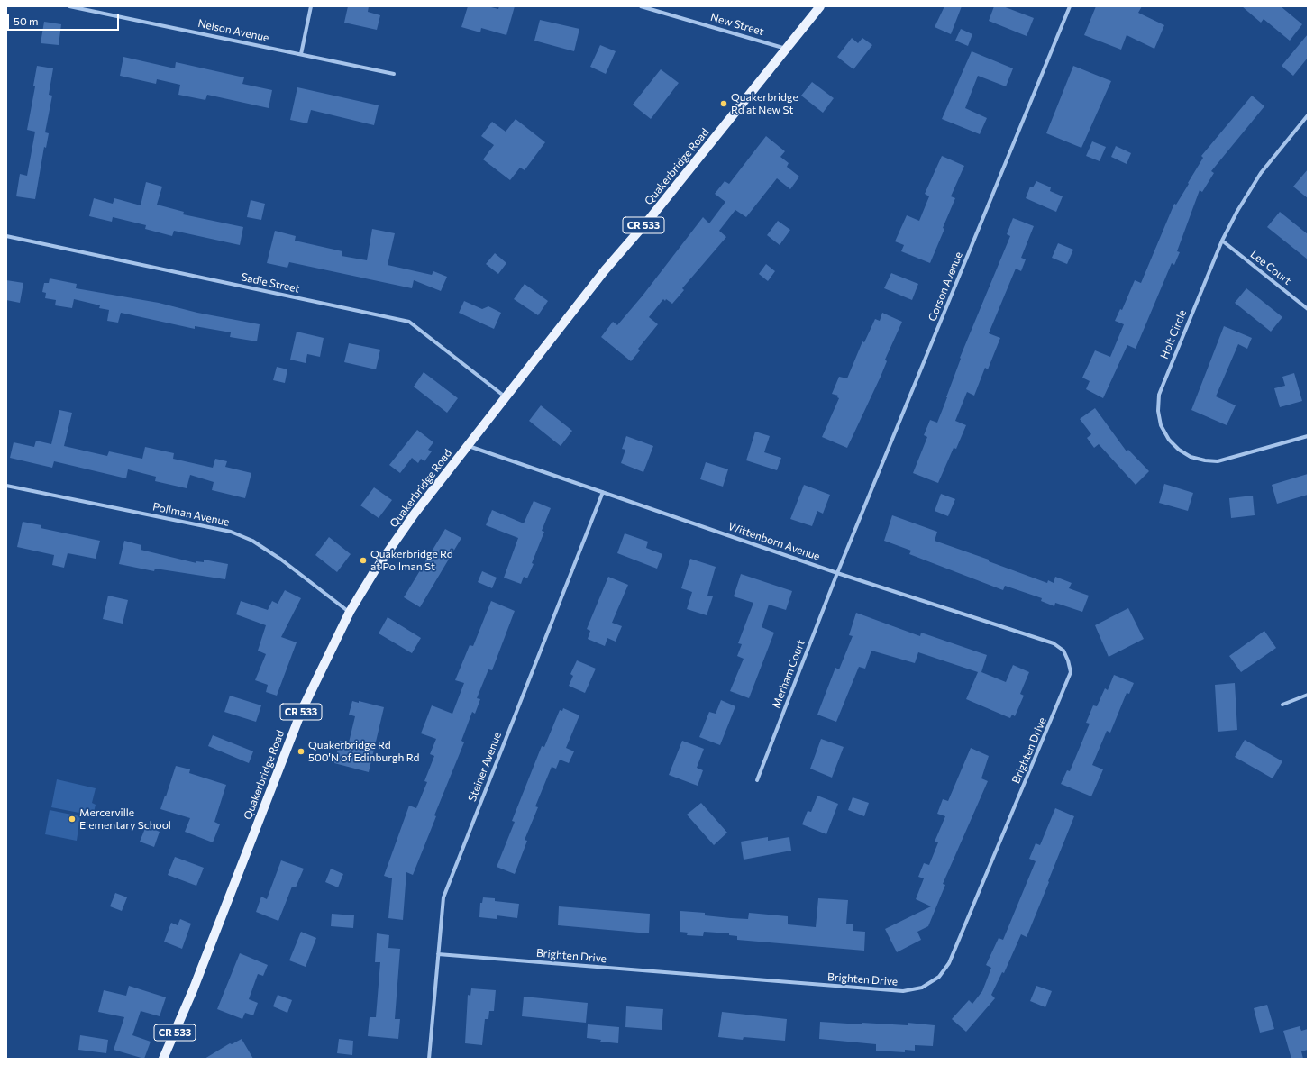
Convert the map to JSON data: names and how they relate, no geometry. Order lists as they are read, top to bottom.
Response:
{
  "streets": {
    "main road": ["Quakerbridge Road", "CR 533"],
    "street": [
      "New Street",
      "Nelson Avenue",
      "Lee Court",
      "Sadie Street",
      "Corson Avenue",
      "Holt Circle",
      "Pollman Avenue",
      "Wittenborn Avenue",
      "Merham Court",
      "Brighten Drive",
      "Steiner Avenue"
    ]
  },
  "crossings": [
    ["New Street", "Quakerbridge Road"],
    ["Quakerbridge Road", "Sadie Street"],
    ["Quakerbridge Road", "Pollman Avenue"],
    ["Quakerbridge Road", "Wittenborn Avenue"],
    ["Lee Court", "Holt Circle"],
    ["Corson Avenue", "Wittenborn Avenue"],
    ["Corson Avenue", "Merham Court"],
    ["Wittenborn Avenue", "Merham Court"],
    ["Wittenborn Avenue", "Brighten Drive"],
    ["Wittenborn Avenue", "Steiner Avenue"],
    ["Brighten Drive", "Steiner Avenue"]
  ],
  "places": [
    "Quakerbridge Rd at New St",
    "Quakerbridge Rd at Pollman St",
    "Quakerbridge Rd 500'N of Edinburgh Rd",
    "Mercerville Elementary School"
  ],
  "scale_bar": "50 m"
}
